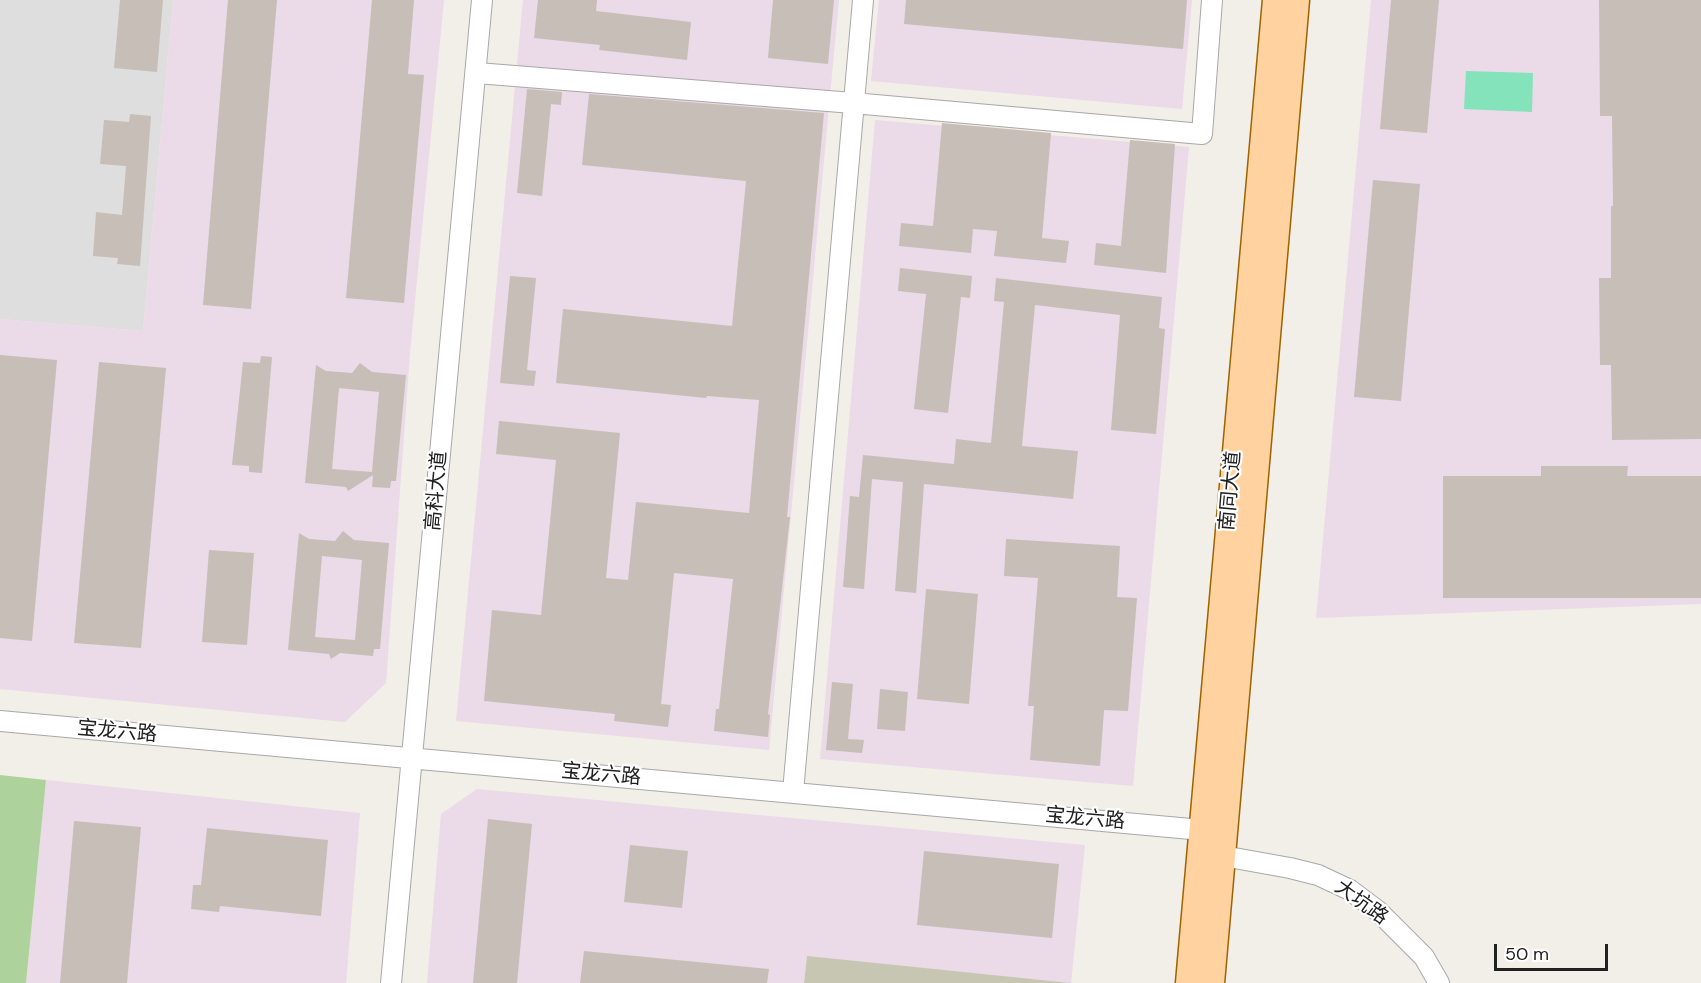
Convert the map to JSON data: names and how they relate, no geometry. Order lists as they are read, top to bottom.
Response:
{
  "streets": {
    "main road": ["南同大道"],
    "street": ["高科大道", "宝龙六路", "大坑路"]
  },
  "crossings": [
    ["高科大道", "宝龙六路"],
    ["南同大道", "宝龙六路"],
    ["南同大道", "大坑路"]
  ],
  "scale_bar": "50 m"
}
